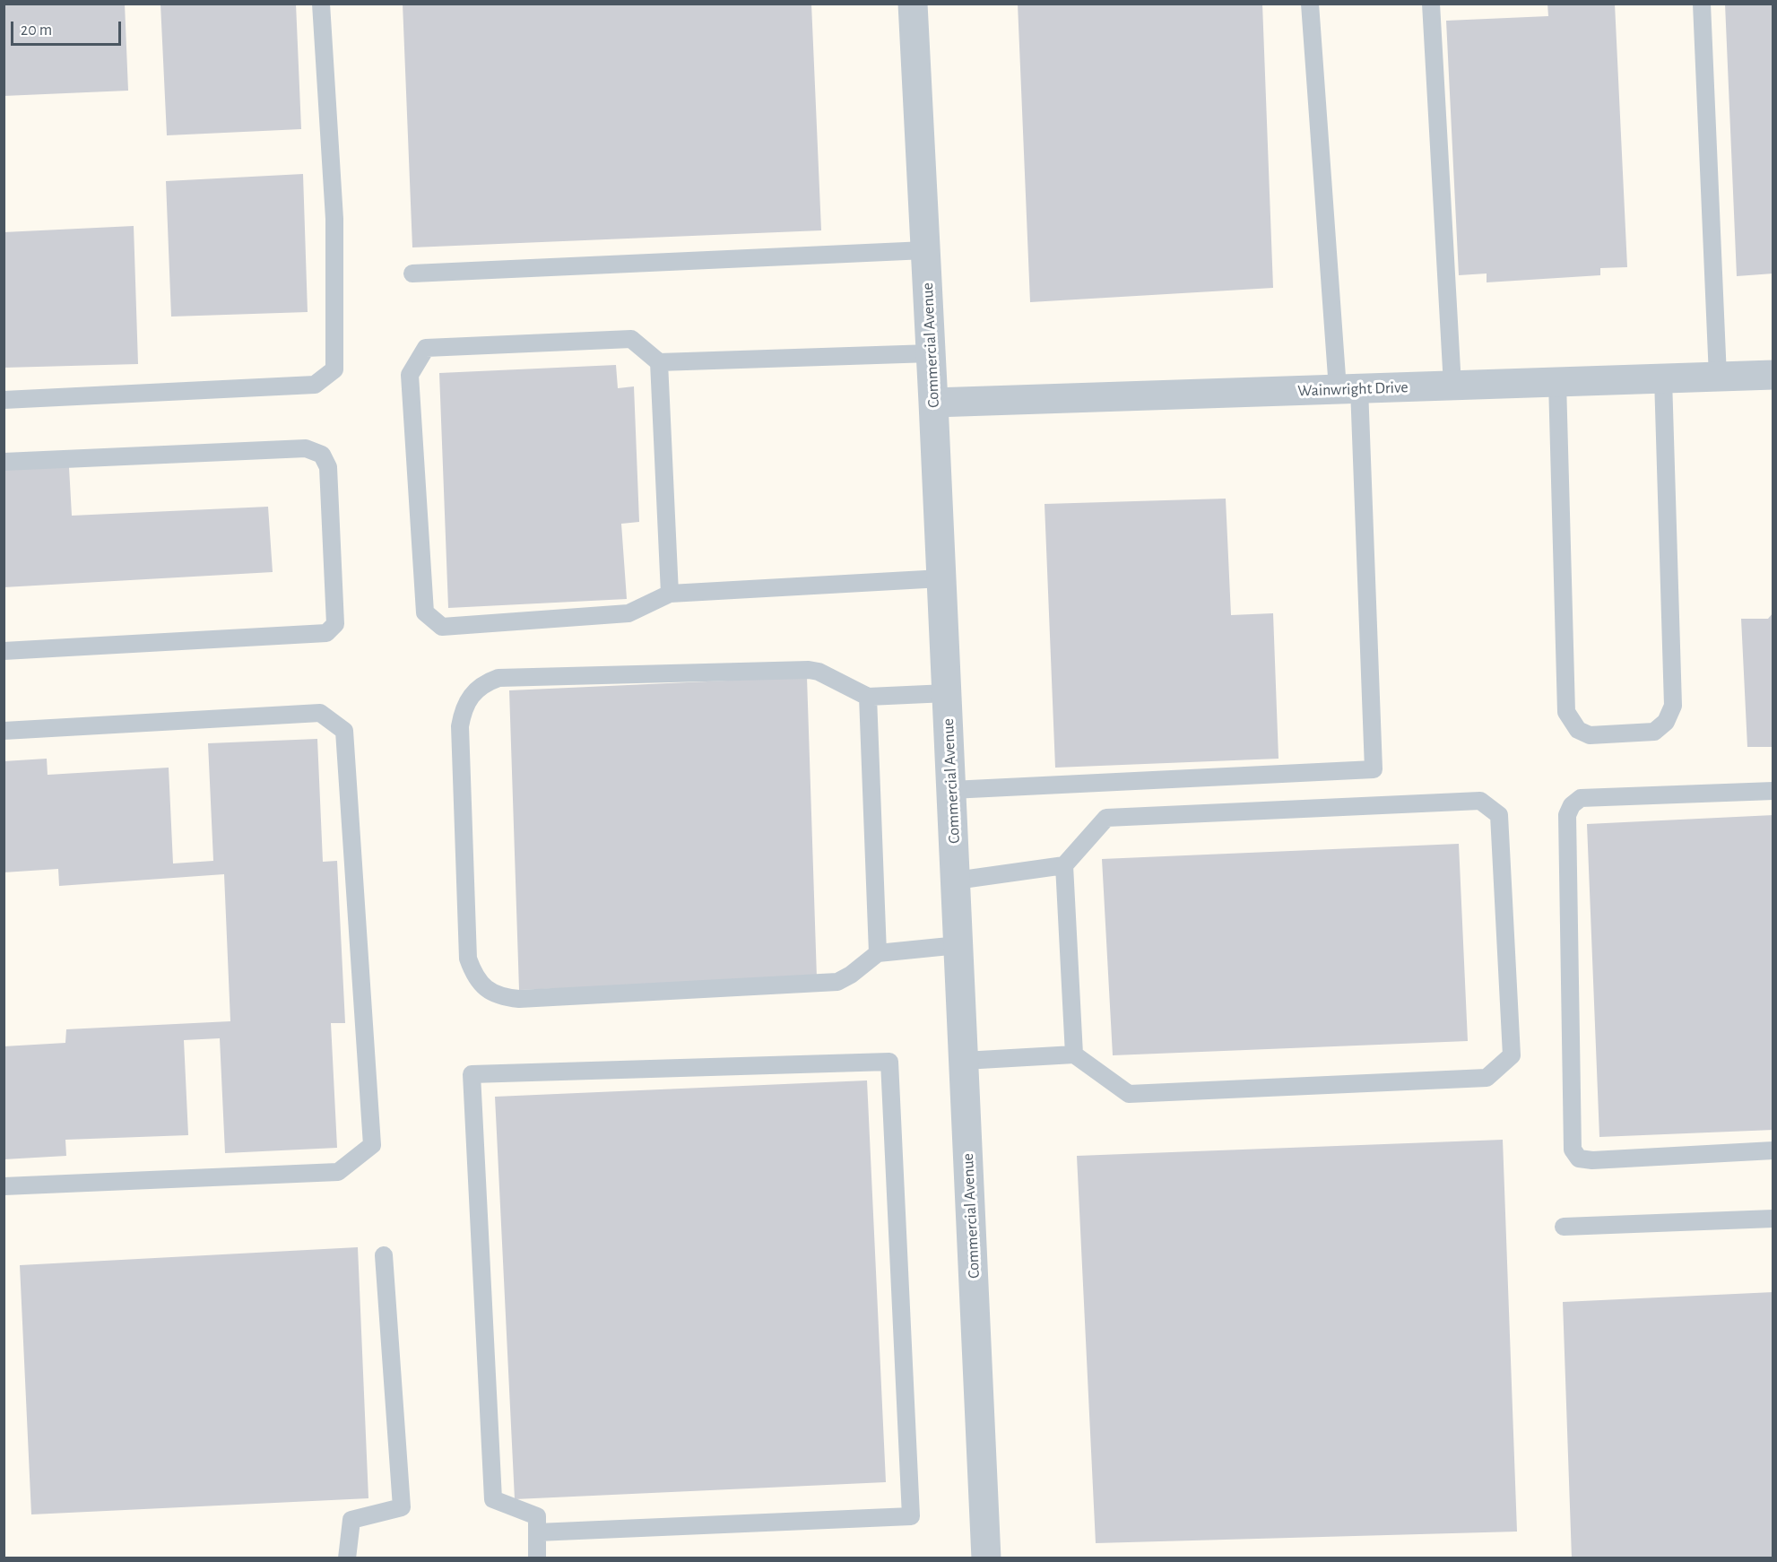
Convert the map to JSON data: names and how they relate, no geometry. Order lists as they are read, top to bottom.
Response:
{
  "streets": {
    "street": ["Commercial Avenue", "Wainwright Drive"]
  },
  "crossings": [
    ["Commercial Avenue", "Wainwright Drive"]
  ],
  "scale_bar": "20 m"
}
